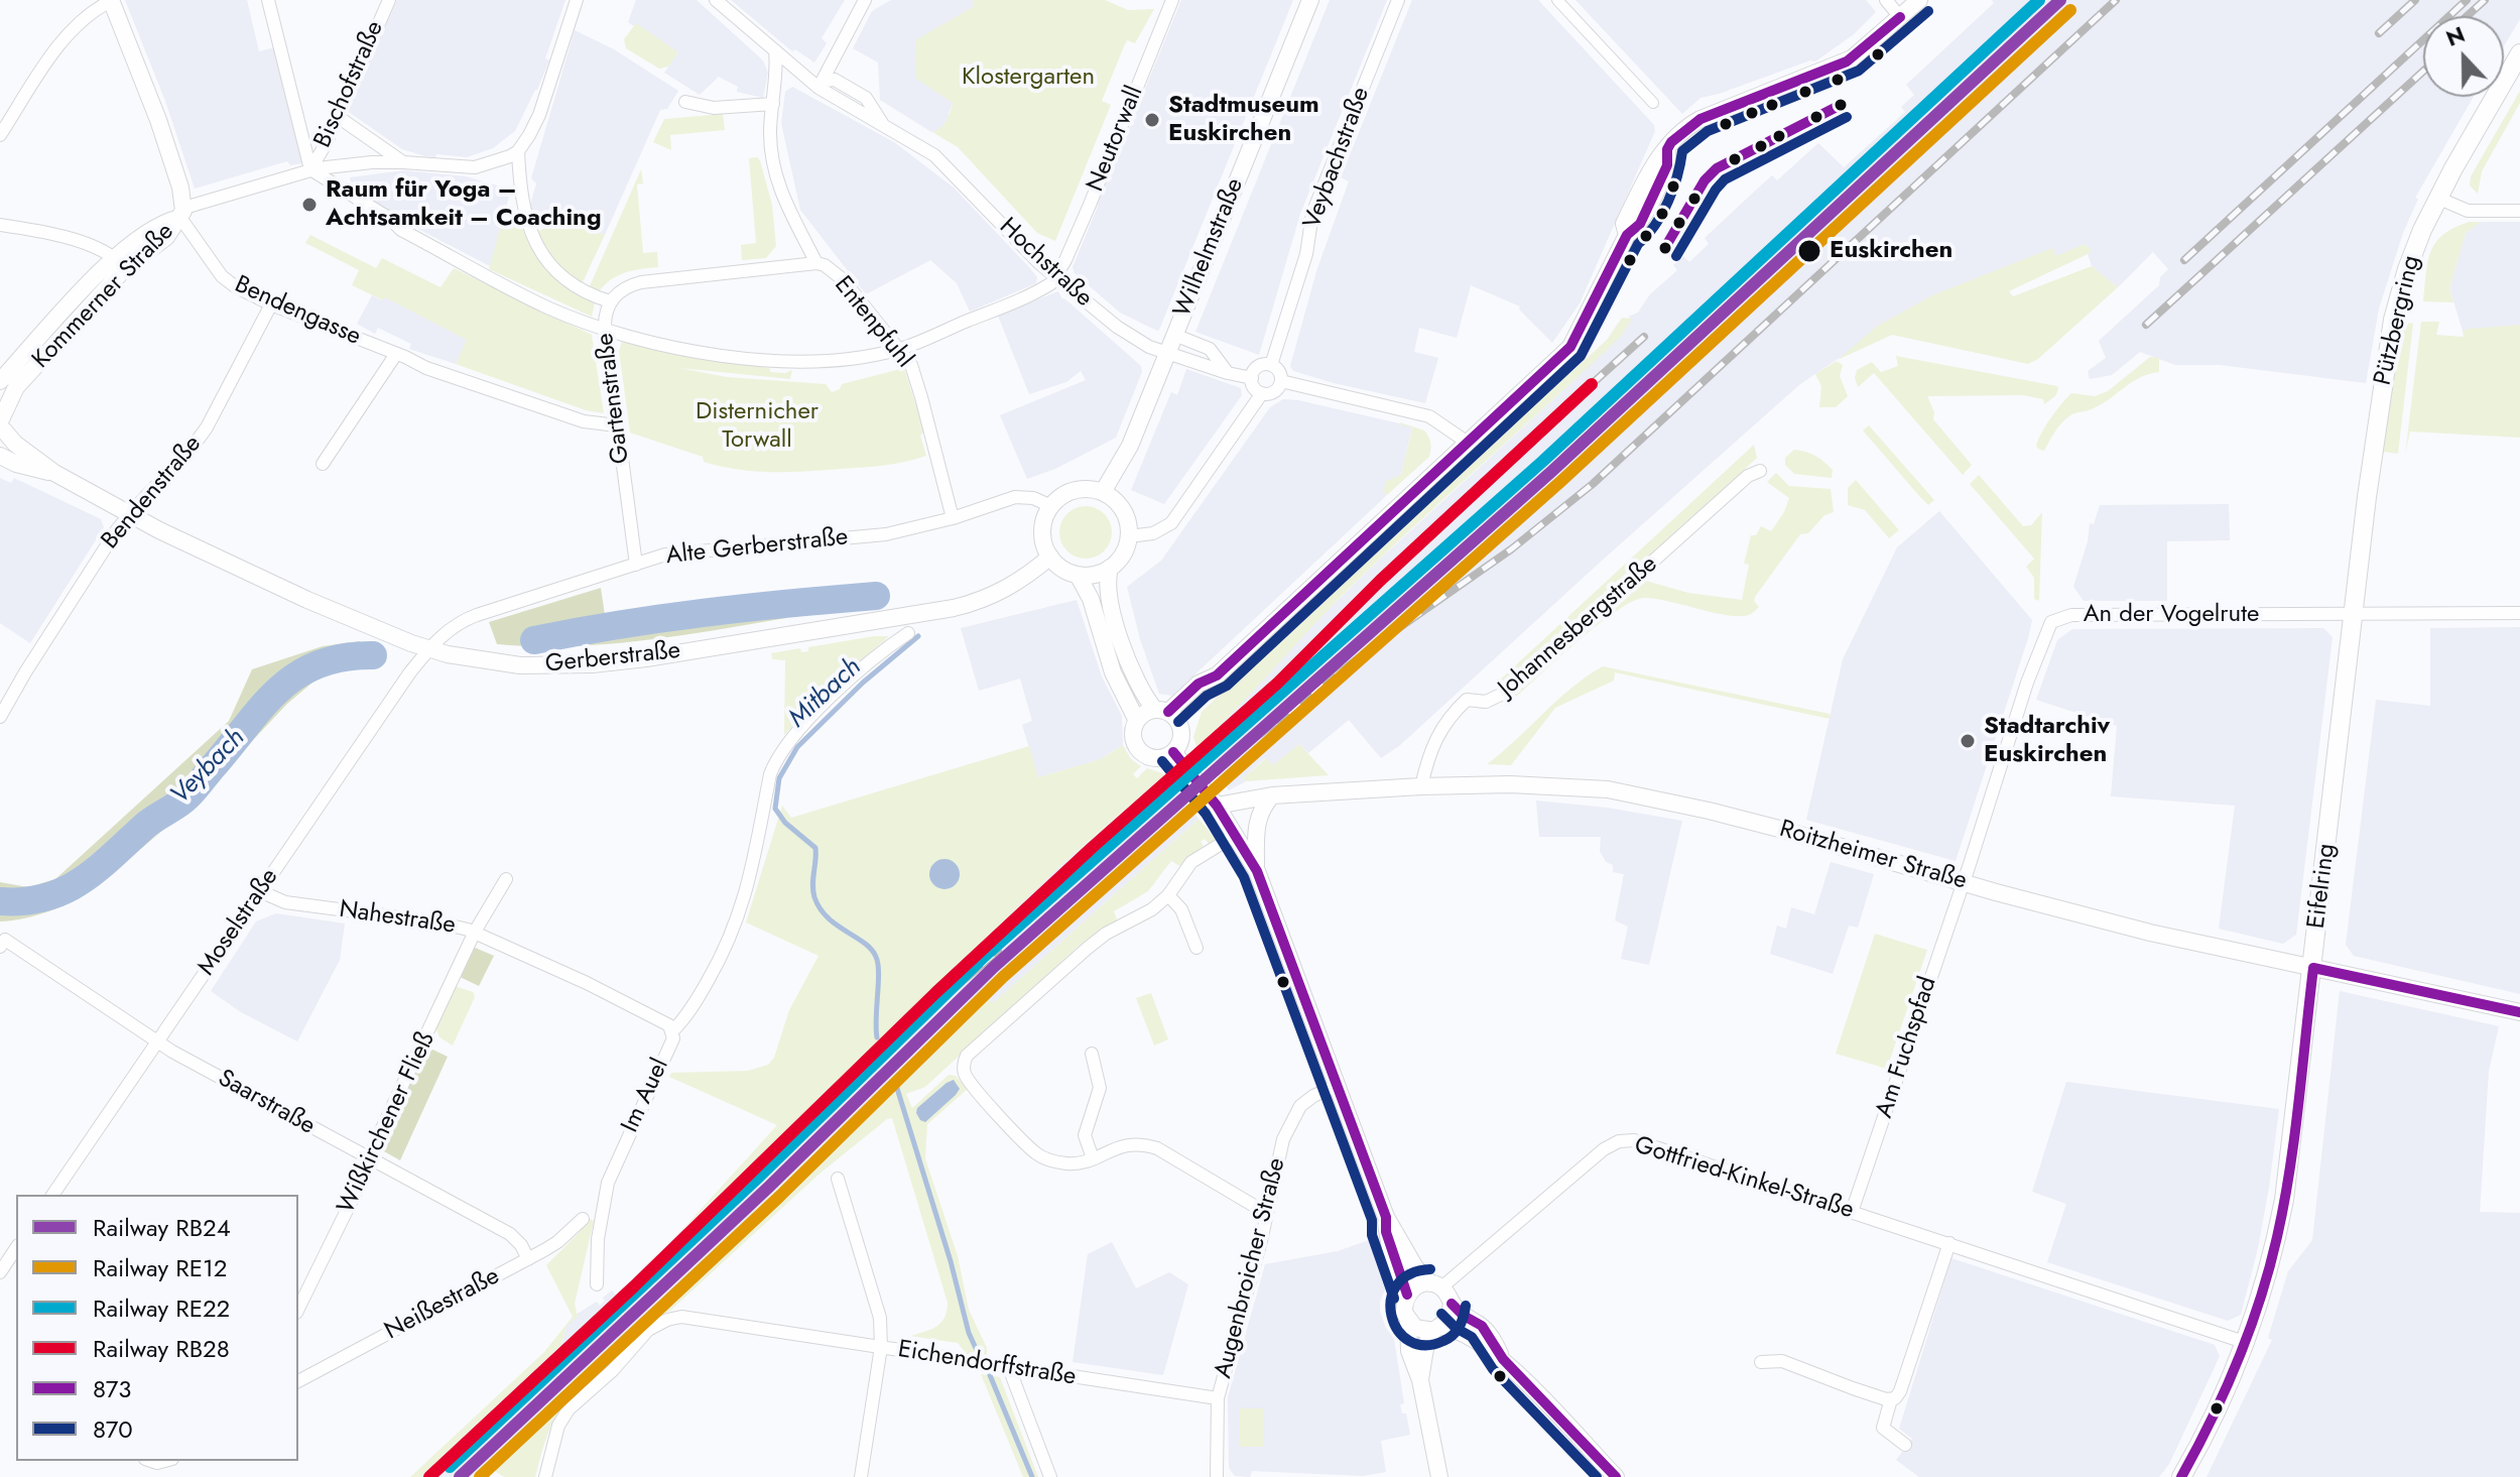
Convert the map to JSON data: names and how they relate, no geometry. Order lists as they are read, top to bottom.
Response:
{
  "streets": {
    "main road": ["Pützbergring", "Eifelring"],
    "street": [
      "Bischofstraße",
      "Neutorwall",
      "Veybachstraße",
      "Wilhelmstraße",
      "Hochstraße",
      "Kommerner Straße",
      "Bendengasse",
      "Entenpfuhl",
      "Gartenstraße",
      "Bendenstraße",
      "Alte Gerberstraße",
      "An der Vogelrute",
      "Johannesbergstraße",
      "Gerberstraße",
      "Roitzheimer Straße",
      "Nahestraße",
      "Moselstraße",
      "Am Fuchspfad",
      "Im Auel",
      "Saarstraße",
      "Wißkirchener Fließ",
      "Gottfried-Kinkel-Straße",
      "Augenbroicher Straße",
      "Neißestraße",
      "Eichendorffstraße"
    ]
  },
  "crossings": [
    ["Bischofstraße", "Kommerner Straße"],
    ["Neutorwall", "Hochstraße"],
    ["Veybachstraße", "Hochstraße"],
    ["Wilhelmstraße", "Hochstraße"],
    ["Wilhelmstraße", "Alte Gerberstraße"],
    ["Wilhelmstraße", "Gerberstraße"],
    ["Kommerner Straße", "Bendengasse"],
    ["Kommerner Straße", "Gerberstraße"],
    ["Bendengasse", "Gartenstraße"],
    ["Bendengasse", "Bendenstraße"],
    ["Pützbergring", "An der Vogelrute"],
    ["Pützbergring", "Eifelring"],
    ["Entenpfuhl", "Gartenstraße"],
    ["Entenpfuhl", "Alte Gerberstraße"],
    ["Gartenstraße", "Alte Gerberstraße"],
    ["Bendenstraße", "Gerberstraße"],
    ["Alte Gerberstraße", "Gerberstraße"],
    ["Alte Gerberstraße", "Moselstraße"],
    ["An der Vogelrute", "Roitzheimer Straße"],
    ["An der Vogelrute", "Eifelring"],
    ["An der Vogelrute", "Am Fuchspfad"],
    ["Johannesbergstraße", "Roitzheimer Straße"],
    ["Gerberstraße", "Moselstraße"],
    ["Roitzheimer Straße", "Eifelring"],
    ["Roitzheimer Straße", "Am Fuchspfad"],
    ["Eifelring", "Gottfried-Kinkel-Straße"],
    ["Nahestraße", "Moselstraße"],
    ["Nahestraße", "Im Auel"],
    ["Nahestraße", "Wißkirchener Fließ"],
    ["Moselstraße", "Saarstraße"],
    ["Am Fuchspfad", "Gottfried-Kinkel-Straße"],
    ["Im Auel", "Wißkirchener Fließ"],
    ["Saarstraße", "Wißkirchener Fließ"],
    ["Saarstraße", "Neißestraße"],
    ["Augenbroicher Straße", "Eichendorffstraße"]
  ],
  "water": ["Mitbach", "Veybach"],
  "parks": ["Klostergarten", "Disternicher Torwall"],
  "places": [
    "Stadtmuseum Euskirchen",
    "Raum für Yoga – Achtsamkeit – Coaching",
    "Euskirchen",
    "Stadtarchiv Euskirchen"
  ],
  "lines": [
    "rail line RB24",
    "rail line RE22",
    "rail line RE12",
    "transit line 870",
    "transit line 873",
    "rail line RB28"
  ],
  "legend": [
    "Railway RB24",
    "Railway RE12",
    "Railway RE22",
    "Railway RB28",
    "873",
    "870"
  ],
  "north": "top"
}
